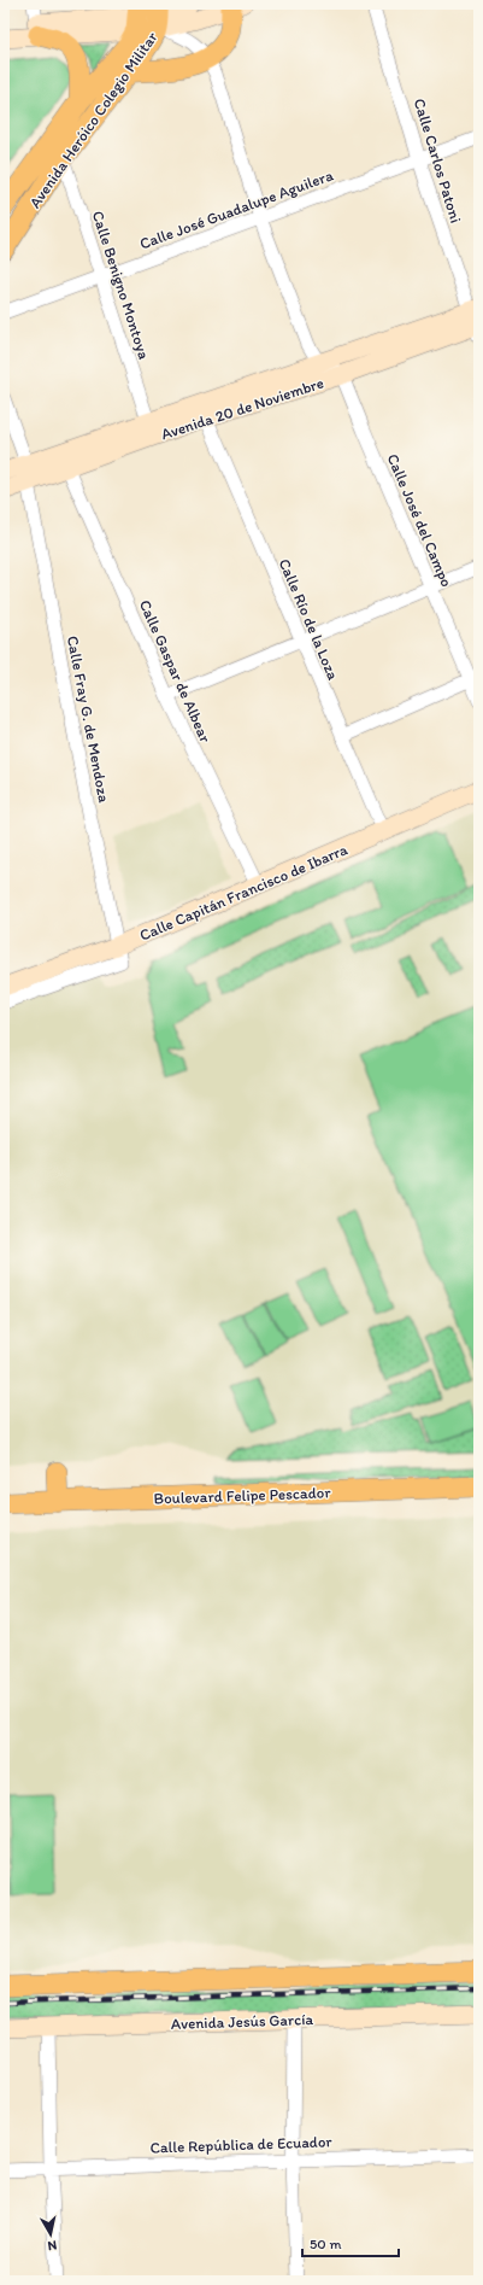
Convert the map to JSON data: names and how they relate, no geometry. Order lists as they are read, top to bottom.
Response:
{
  "streets": {
    "main road": [
      "Avenida Heróico Colegio Militar",
      "Avenida 20 de Noviembre",
      "Calle Capitán Francisco de Ibarra",
      "Boulevard Felipe Pescador",
      "Avenida Jesús García"
    ],
    "street": [
      "Calle Carlos Patoni",
      "Calle José Guadalupe Aguilera",
      "Calle Benigno Montoya",
      "Calle José del Campo",
      "Calle Río de la Loza",
      "Calle Gaspar de Albear",
      "Calle Fray G. de Mendoza",
      "Calle República de Ecuador"
    ]
  },
  "crossings": [
    ["Avenida Heróico Colegio Militar", "Calle Benigno Montoya"],
    ["Calle Carlos Patoni", "Calle José Guadalupe Aguilera"],
    ["Calle Carlos Patoni", "Avenida 20 de Noviembre"],
    ["Calle José Guadalupe Aguilera", "Calle Benigno Montoya"],
    ["Calle Benigno Montoya", "Avenida 20 de Noviembre"],
    ["Avenida 20 de Noviembre", "Calle José del Campo"],
    ["Avenida 20 de Noviembre", "Calle Río de la Loza"],
    ["Avenida 20 de Noviembre", "Calle Gaspar de Albear"],
    ["Avenida 20 de Noviembre", "Calle Fray G. de Mendoza"],
    ["Calle Río de la Loza", "Calle Capitán Francisco de Ibarra"],
    ["Calle Gaspar de Albear", "Calle Capitán Francisco de Ibarra"],
    ["Calle Fray G. de Mendoza", "Calle Capitán Francisco de Ibarra"]
  ],
  "scale_bar": "50 m",
  "north": "bottom"
}
